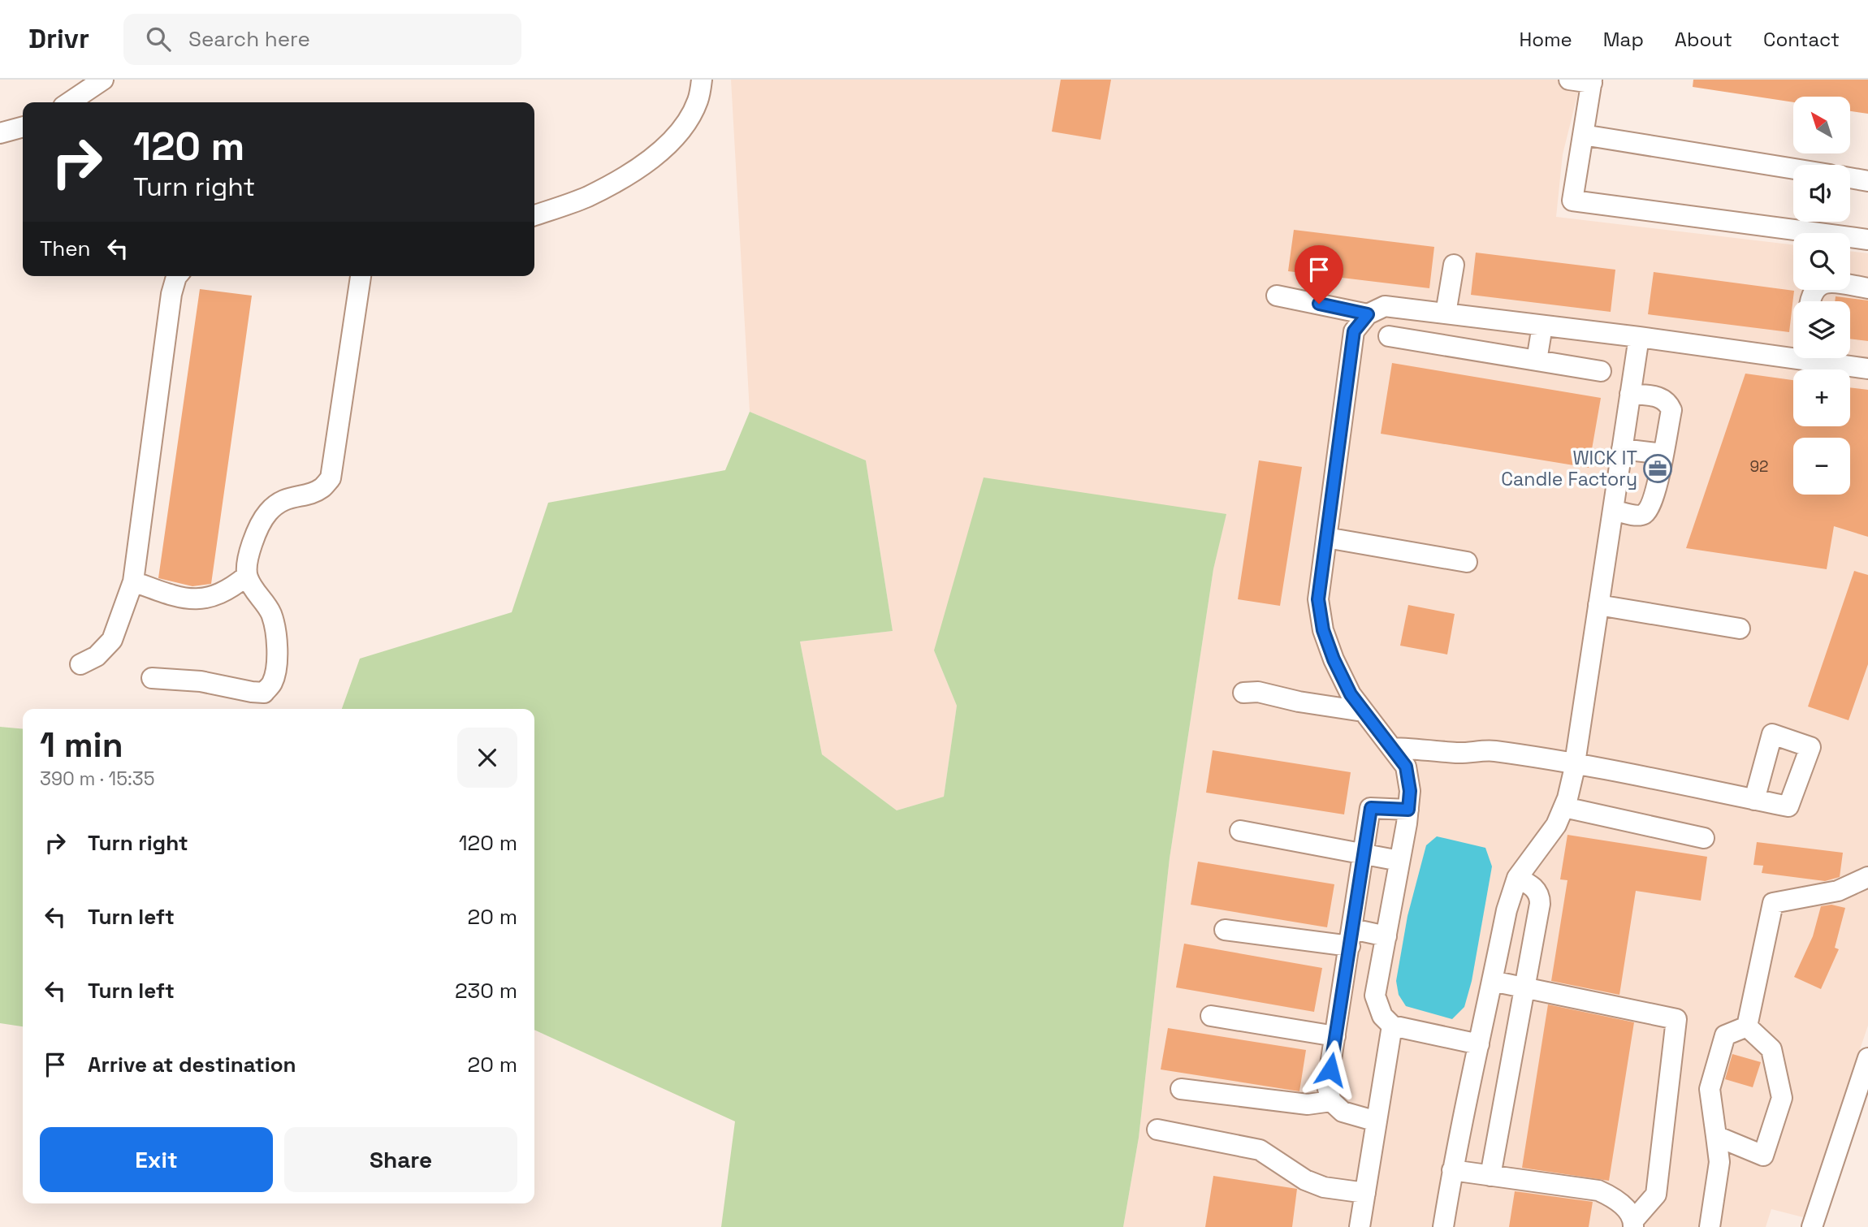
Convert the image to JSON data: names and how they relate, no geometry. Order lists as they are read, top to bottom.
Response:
{
  "places": {
    "office": ["WICK IT Candle Factory"]
  },
  "house_numbers": ["92"],
  "north": "top left",
  "page": {
    "header": "Drivr",
    "search": "Search here",
    "nav": [
      "Home",
      "Map",
      "About",
      "Contact"
    ],
    "map_buttons": ["+", "−"],
    "turn": ["120 m", "Turn right"],
    "then": "Then",
    "heading": ["1 min", "390 m · 15:35"],
    "list": [
      {
        "name": "Turn right",
        "value": "120 m"
      },
      {
        "name": "Turn left",
        "value": "20 m"
      },
      {
        "name": "Turn left",
        "value": "230 m"
      },
      {
        "name": "Arrive at destination",
        "value": "20 m"
      }
    ],
    "buttons": ["Exit", "Share"]
  }
}
